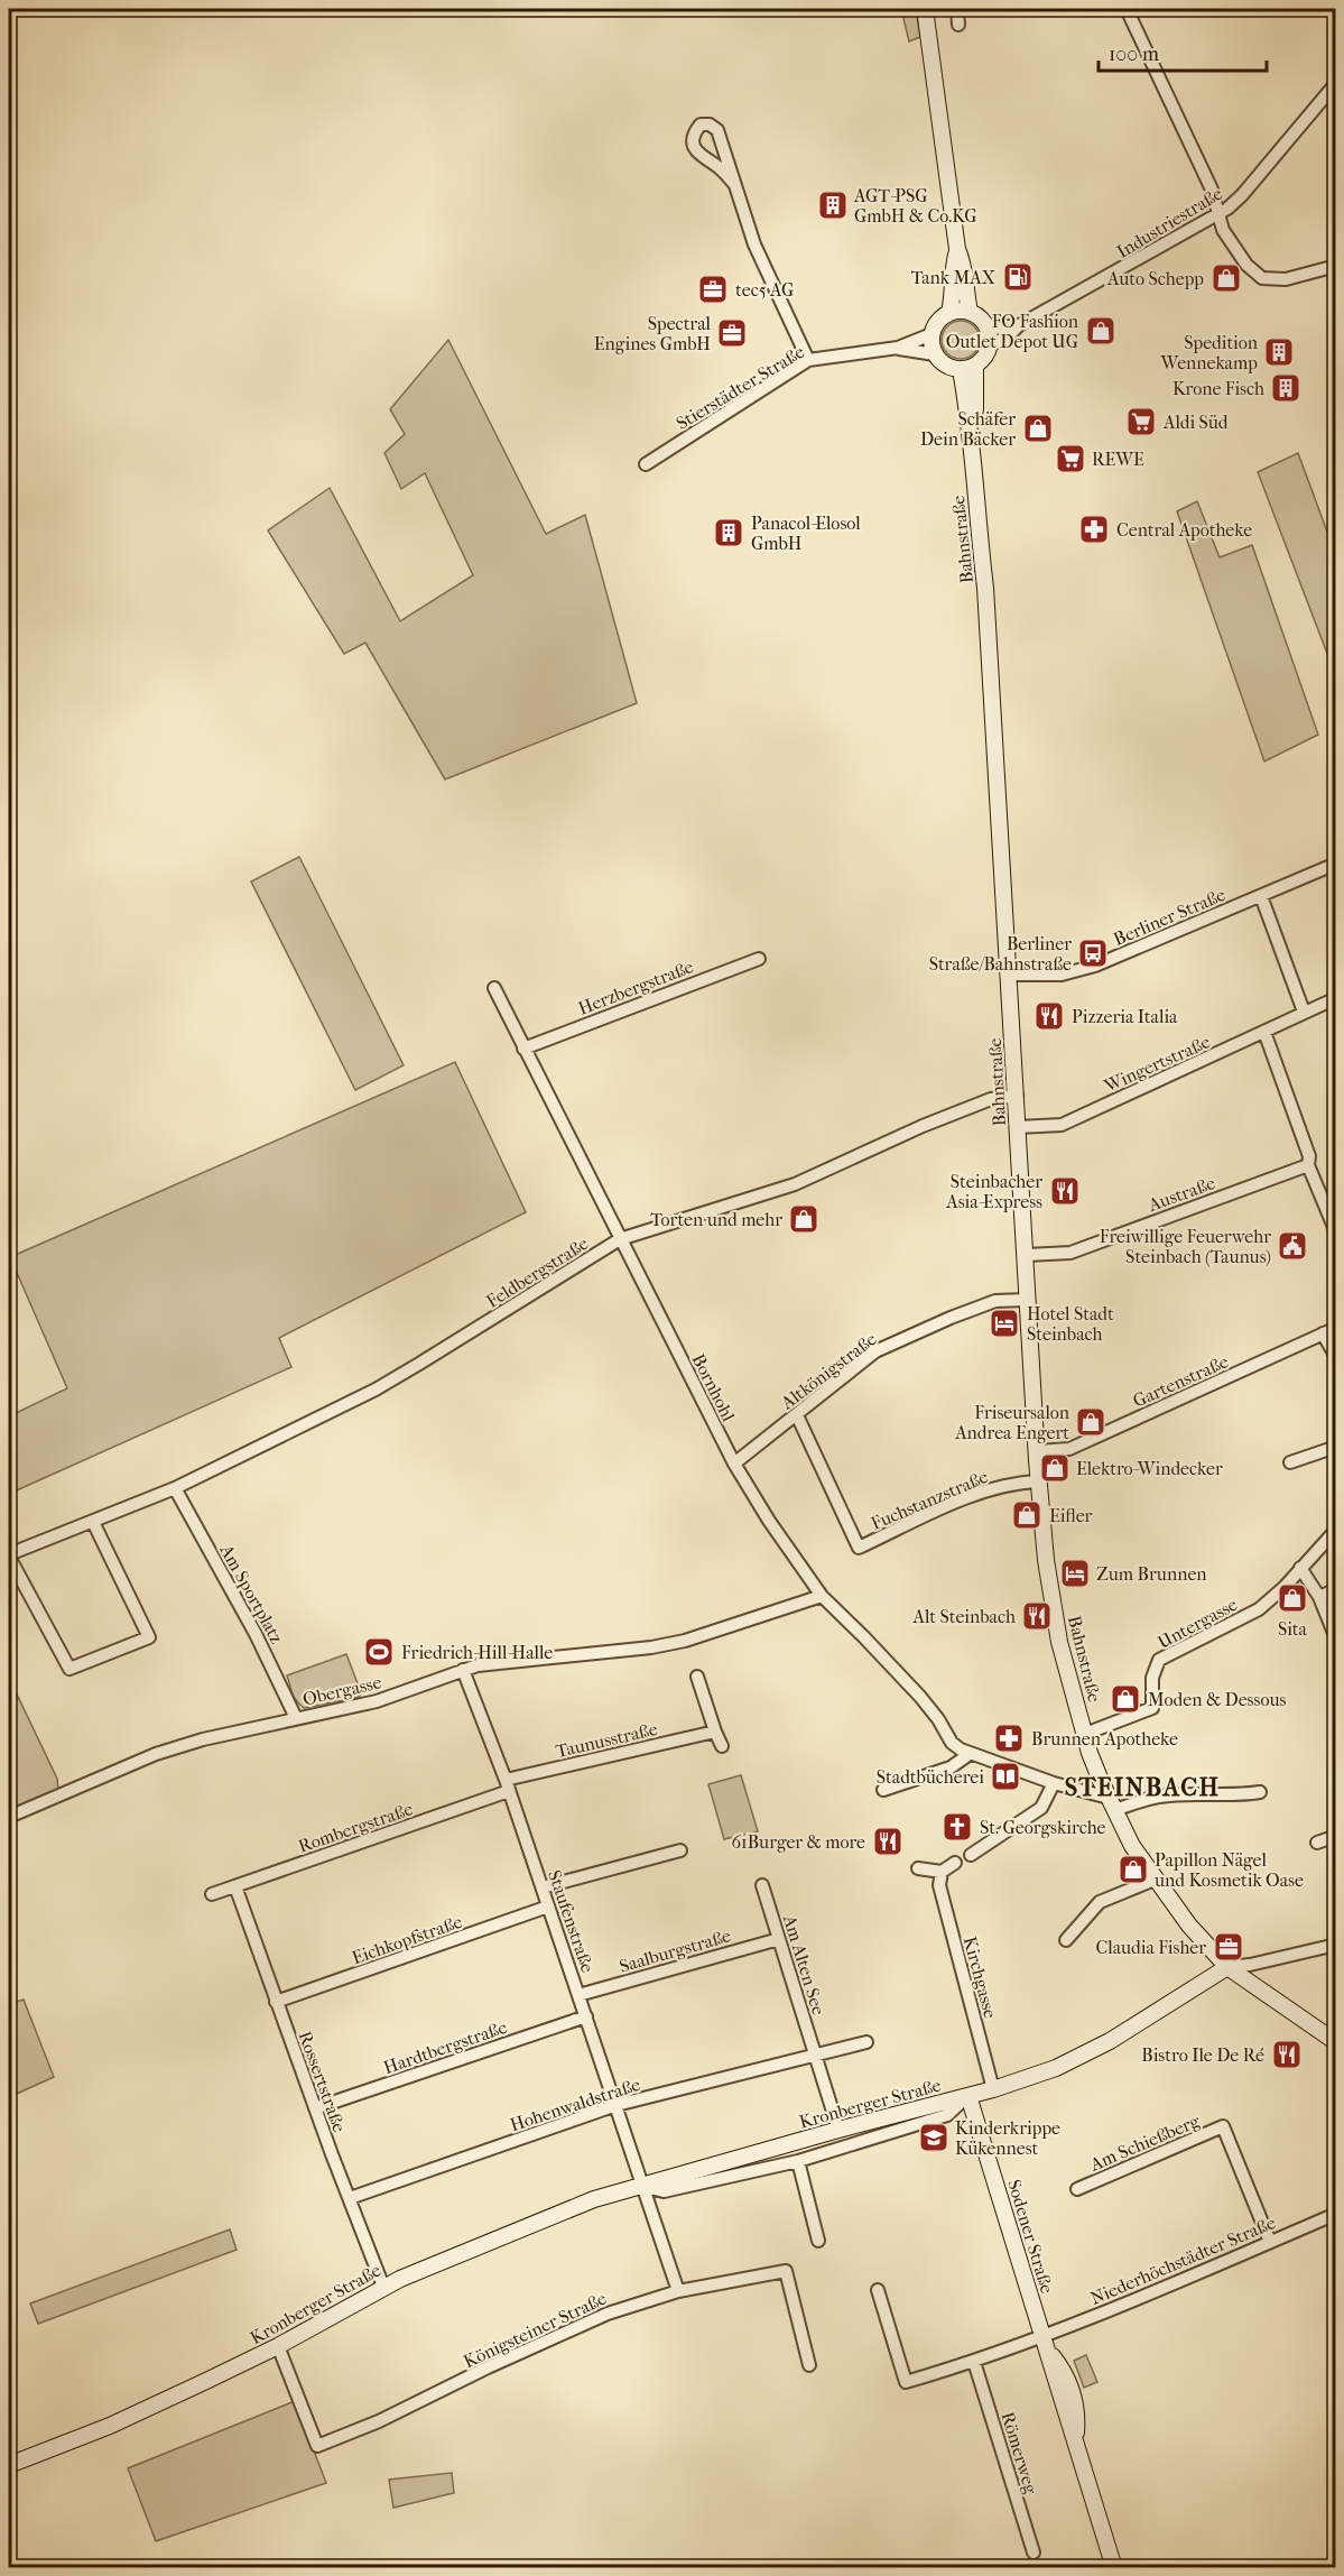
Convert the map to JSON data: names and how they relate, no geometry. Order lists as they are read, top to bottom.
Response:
{
  "streets": {
    "main road": ["Bahnstraße", "Kronberger Straße", "Sodener Straße"],
    "street": [
      "Industriestraße",
      "Stierstädter Straße",
      "Berliner Straße",
      "Herzbergstraße",
      "Wingertstraße",
      "Austraße",
      "Feldbergstraße",
      "Altkönigstraße",
      "Gartenstraße",
      "Bornhohl",
      "Fuchstanzstraße",
      "Am Sportplatz",
      "Untergasse",
      "Obergasse",
      "Taunusstraße",
      "Rombergstraße",
      "Staufenstraße",
      "Eichkopfstraße",
      "Saalburgstraße",
      "Am Alten See",
      "Kirchgasse",
      "Hardtbergstraße",
      "Rossertstraße",
      "Hohenwaldstraße",
      "Am Schießberg",
      "Niederhöchstädter Straße",
      "Königsteiner Straße",
      "Römerweg"
    ]
  },
  "crossings": [
    ["Industriestraße", "Stierstädter Straße"],
    ["Industriestraße", "Bahnstraße"],
    ["Stierstädter Straße", "Bahnstraße"],
    ["Bahnstraße", "Berliner Straße"],
    ["Bahnstraße", "Wingertstraße"],
    ["Bahnstraße", "Austraße"],
    ["Bahnstraße", "Feldbergstraße"],
    ["Bahnstraße", "Altkönigstraße"],
    ["Bahnstraße", "Gartenstraße"],
    ["Bahnstraße", "Bornhohl"],
    ["Bahnstraße", "Fuchstanzstraße"],
    ["Bahnstraße", "Untergasse"],
    ["Herzbergstraße", "Bornhohl"],
    ["Feldbergstraße", "Bornhohl"],
    ["Feldbergstraße", "Am Sportplatz"],
    ["Altkönigstraße", "Bornhohl"],
    ["Altkönigstraße", "Fuchstanzstraße"],
    ["Bornhohl", "Obergasse"],
    ["Am Sportplatz", "Obergasse"],
    ["Obergasse", "Staufenstraße"],
    ["Taunusstraße", "Rombergstraße"],
    ["Taunusstraße", "Staufenstraße"],
    ["Rombergstraße", "Staufenstraße"],
    ["Rombergstraße", "Rossertstraße"],
    ["Staufenstraße", "Eichkopfstraße"],
    ["Staufenstraße", "Saalburgstraße"],
    ["Staufenstraße", "Hardtbergstraße"],
    ["Staufenstraße", "Kronberger Straße"],
    ["Staufenstraße", "Hohenwaldstraße"],
    ["Eichkopfstraße", "Rossertstraße"],
    ["Saalburgstraße", "Am Alten See"],
    ["Am Alten See", "Kronberger Straße"],
    ["Am Alten See", "Hohenwaldstraße"],
    ["Hardtbergstraße", "Rossertstraße"],
    ["Rossertstraße", "Kronberger Straße"],
    ["Rossertstraße", "Hohenwaldstraße"],
    ["Kronberger Straße", "Sodener Straße"],
    ["Kronberger Straße", "Königsteiner Straße"],
    ["Am Schießberg", "Niederhöchstädter Straße"],
    ["Sodener Straße", "Niederhöchstädter Straße"],
    ["Niederhöchstädter Straße", "Römerweg"]
  ],
  "districts": ["STEINBACH"],
  "places": {
    "building": [
      "AGT-PSG GmbH & Co.KG",
      "Spedition Wennekamp",
      "Krone Fisch",
      "Panacol-Elosol GmbH"
    ],
    "fuel station": ["Tank MAX"],
    "shop": [
      "Auto Schepp",
      "FO Fashion Outlet Depot UG",
      "Schäfer Dein Bäcker",
      "Torten und mehr",
      "Friseursalon Andrea Engert",
      "Elektro-Windecker",
      "Eifler",
      "Sita",
      "Moden & Dessous",
      "Papillon Nägel und Kosmetik Oase"
    ],
    "office": ["tec5 AG", "Spectral Engines GmbH", "Claudia Fisher"],
    "supermarket": ["Aldi Süd", "REWE"],
    "pharmacy": ["Central Apotheke", "Brunnen Apotheke"],
    "bus stop": ["Berliner Straße/Bahnstraße"],
    "restaurant": [
      "Pizzeria Italia",
      "Steinbacher Asia-Express",
      "Alt Steinbach",
      "61Burger & more",
      "Bistro Ile De Ré"
    ],
    "public building": ["Freiwillige Feuerwehr Steinbach (Taunus)"],
    "hotel": ["Hotel Stadt Steinbach", "Zum Brunnen"],
    "sports": ["Friedrich-Hill-Halle"],
    "library": ["Stadtbücherei"],
    "church": ["St. Georgskirche"],
    "school or university": ["Kinderkrippe Kükennest"]
  },
  "scale_bar": "100 m"
}
